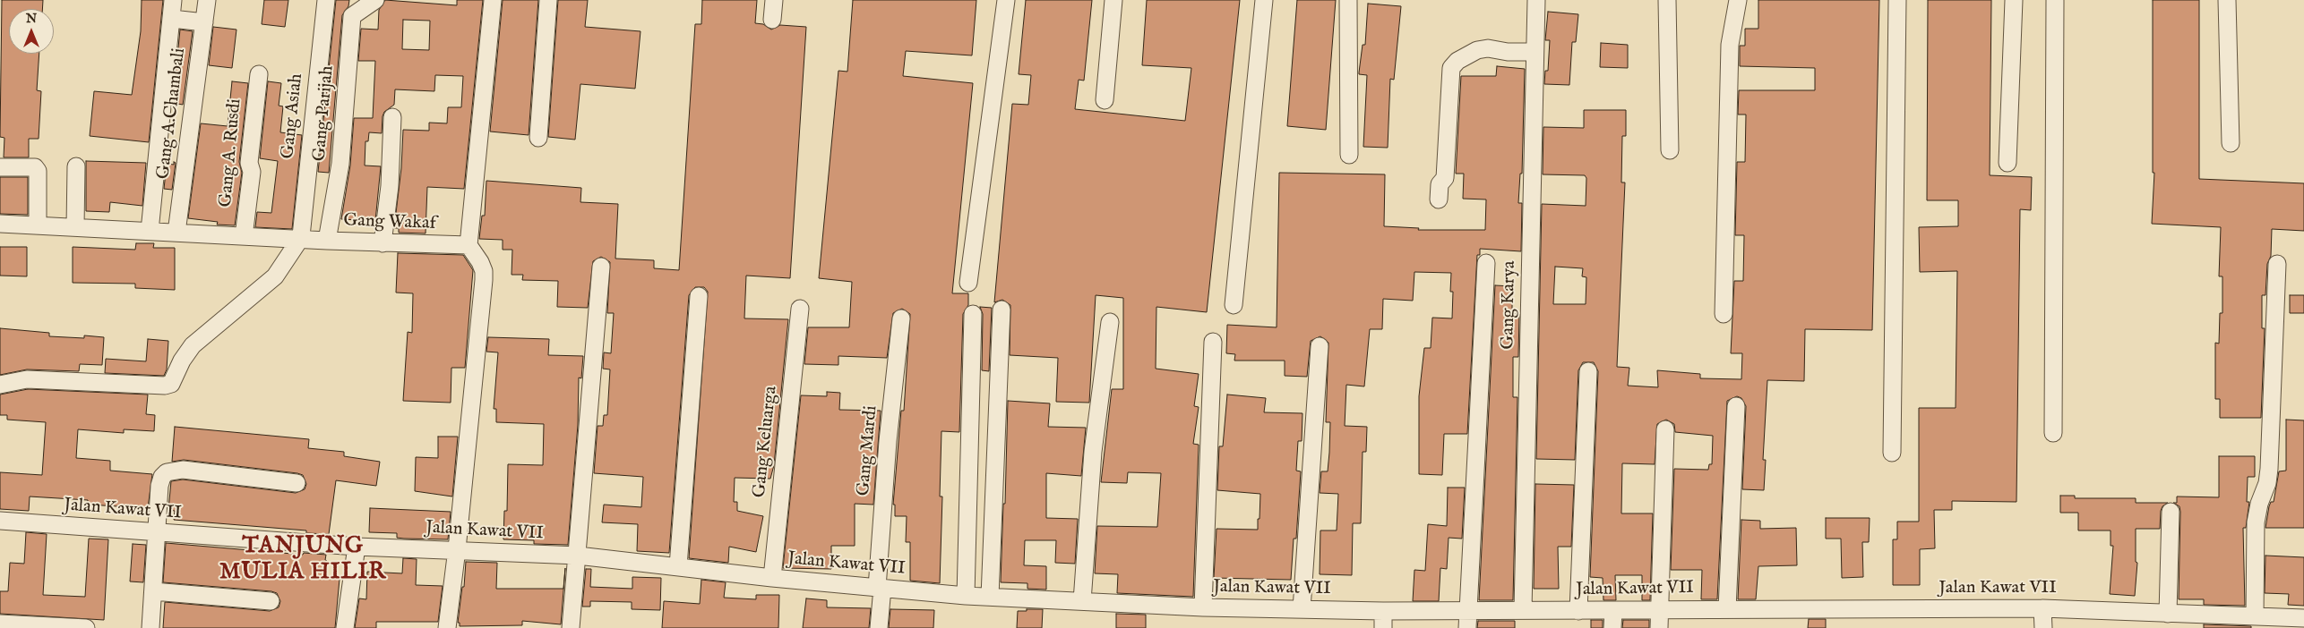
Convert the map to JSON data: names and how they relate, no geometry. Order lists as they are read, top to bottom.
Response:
{
  "streets": {
    "street": [
      "Gang A.Chambali",
      "Gang Parijah",
      "Gang Asiah",
      "Gang A. Rusdi",
      "Gang Wakaf",
      "Gang Karya",
      "Gang Keluarga",
      "Gang Mardi",
      "Jalan Kawat VII"
    ]
  },
  "crossings": [
    ["Gang A.Chambali", "Gang Wakaf"],
    ["Gang Parijah", "Gang Wakaf"],
    ["Gang Asiah", "Gang Wakaf"],
    ["Gang A. Rusdi", "Gang Wakaf"],
    ["Gang Karya", "Jalan Kawat VII"],
    ["Gang Keluarga", "Jalan Kawat VII"],
    ["Gang Mardi", "Jalan Kawat VII"]
  ],
  "districts": ["TANJUNG MULIA HILIR"],
  "north": "top"
}
